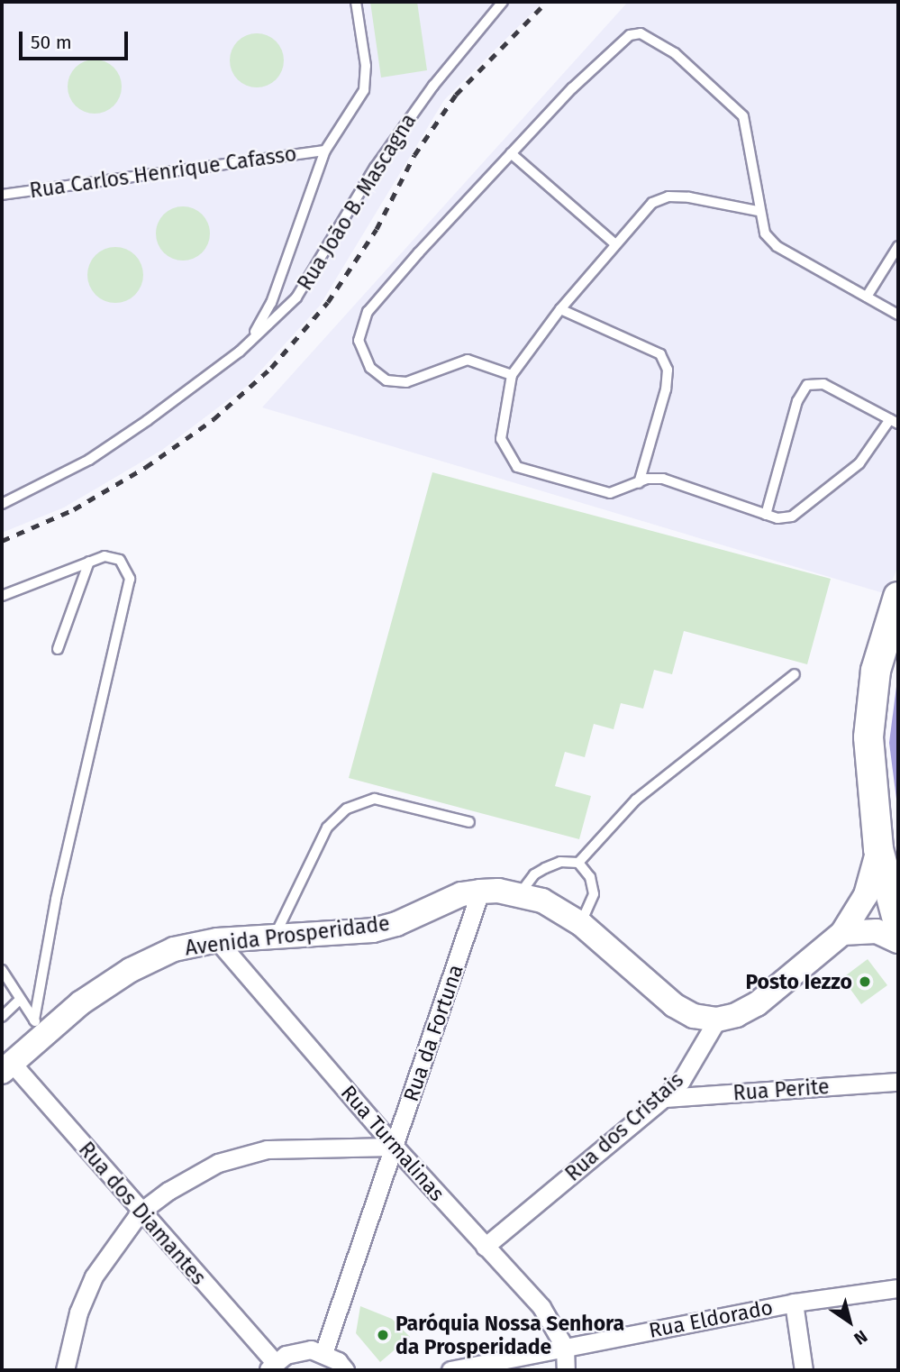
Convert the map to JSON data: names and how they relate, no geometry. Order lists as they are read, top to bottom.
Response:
{
  "streets": {
    "main road": ["Avenida Prosperidade"],
    "street": [
      "Rua da Fortuna",
      "Rua Perite",
      "Rua dos Cristais",
      "Rua Turmalinas",
      "Rua dos Diamantes",
      "Rua Eldorado"
    ],
    "lane": ["Rua Carlos Henrique Cafasso", "Rua João B. Mascagna"]
  },
  "crossings": [
    ["Avenida Prosperidade", "Rua da Fortuna"],
    ["Avenida Prosperidade", "Rua dos Cristais"],
    ["Avenida Prosperidade", "Rua Turmalinas"],
    ["Avenida Prosperidade", "Rua dos Diamantes"],
    ["Rua da Fortuna", "Rua Turmalinas"],
    ["Rua Perite", "Rua dos Cristais"],
    ["Rua dos Cristais", "Rua Turmalinas"],
    ["Rua Turmalinas", "Rua Eldorado"]
  ],
  "places": ["Posto Iezzo", "Paróquia Nossa Senhora da Prosperidade"],
  "scale_bar": "50 m",
  "north": "bottom right"
}
